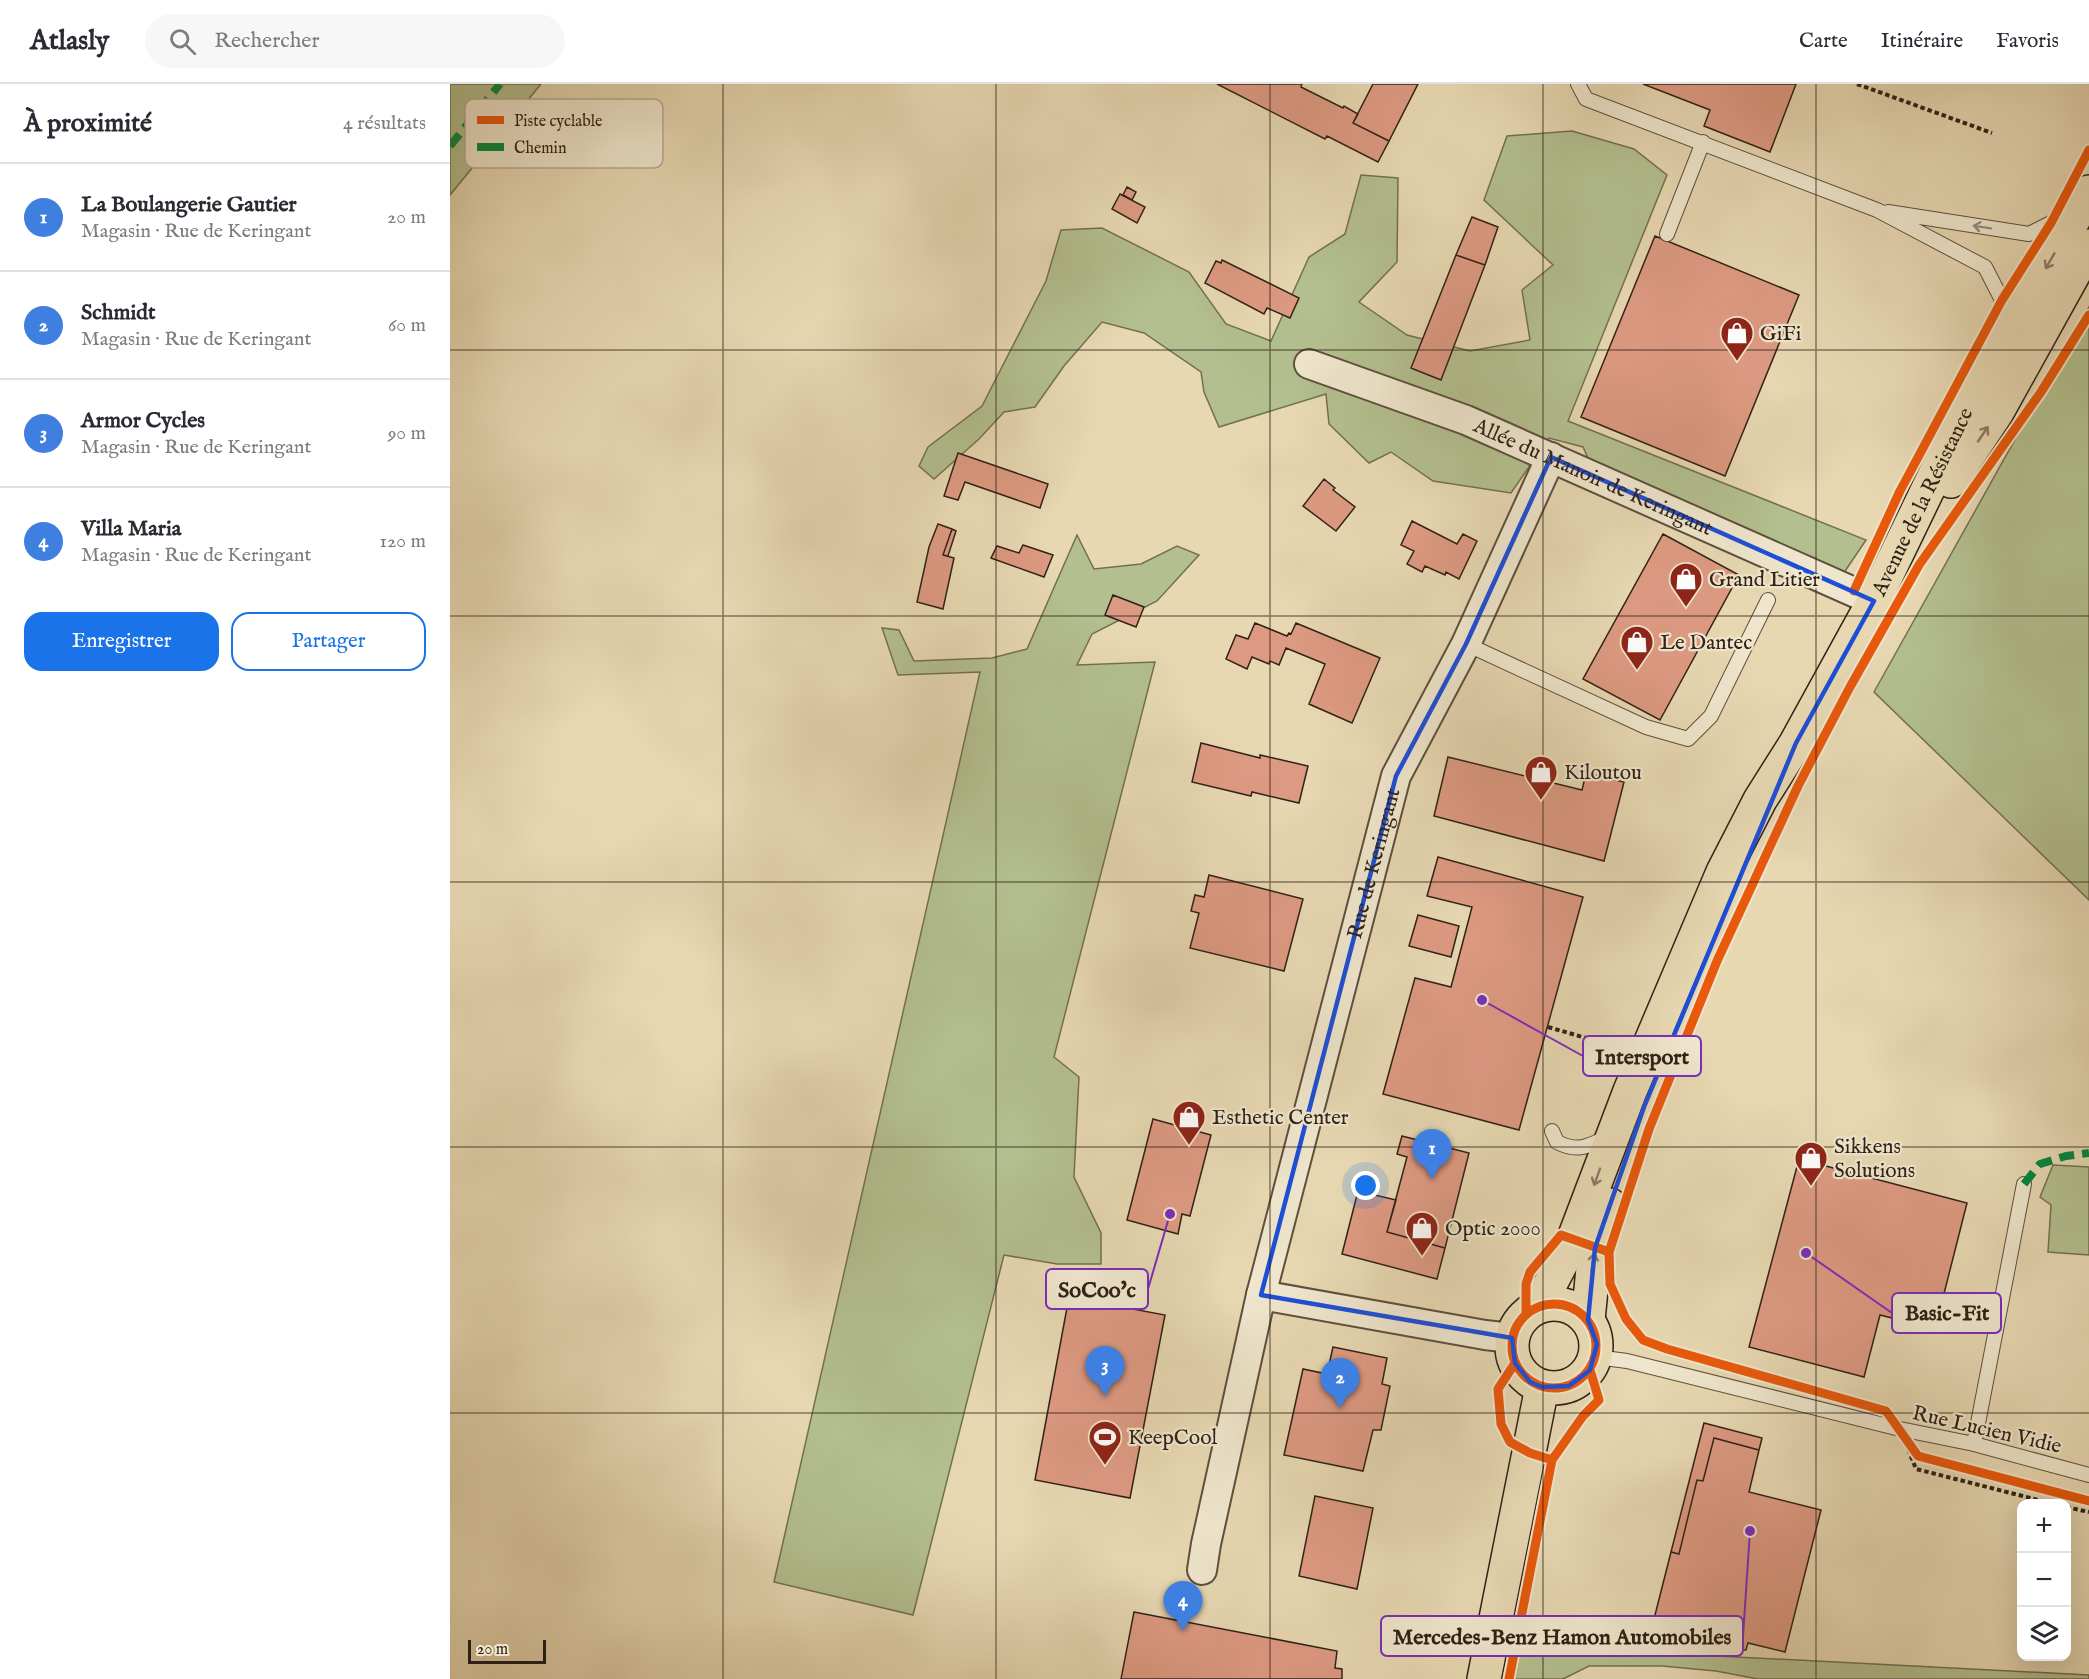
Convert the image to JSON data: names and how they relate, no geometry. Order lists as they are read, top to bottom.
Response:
{
  "streets": {
    "main road": ["Avenue de la Résistance"],
    "street": ["Allée du Manoir de Keringant", "Rue de Keringant"],
    "lane": ["Rue Lucien Vidie"]
  },
  "crossings": [
    ["Allée du Manoir de Keringant", "Avenue de la Résistance"],
    ["Allée du Manoir de Keringant", "Rue de Keringant"],
    ["Avenue de la Résistance", "Rue Lucien Vidie"]
  ],
  "places": {
    "shop": [
      "GiFi",
      "Grand Litier",
      "Le Dantec",
      "Kiloutou",
      "Esthetic Center",
      "Sikkens Solutions",
      "Optic 2000"
    ],
    "other": [
      "Intersport",
      "SoCoo'c",
      "Basic-Fit",
      "Mercedes-Benz Hamon Automobiles"
    ],
    "sports": ["KeepCool"]
  },
  "legend": ["Piste cyclable", "Chemin"],
  "scale_bar": "20 m",
  "page": {
    "header": "Atlasly",
    "search": "Rechercher",
    "nav": ["Carte", "Itinéraire", "Favoris"],
    "heading": ["À proximité", "4 résultats"],
    "list": [
      {
        "mark": "1",
        "name": "La Boulangerie Gautier",
        "note": "Magasin · Rue de Keringant",
        "value": "20 m"
      },
      {
        "mark": "2",
        "name": "Schmidt",
        "note": "Magasin · Rue de Keringant",
        "value": "60 m"
      },
      {
        "mark": "3",
        "name": "Armor Cycles",
        "note": "Magasin · Rue de Keringant",
        "value": "90 m"
      },
      {
        "mark": "4",
        "name": "Villa Maria",
        "note": "Magasin · Rue de Keringant",
        "value": "120 m"
      }
    ],
    "buttons": ["Enregistrer", "Partager"],
    "pins": [
      "1",
      "3",
      "2",
      "4"
    ],
    "map_buttons": ["+", "−"],
    "scale": "20 m"
  }
}
